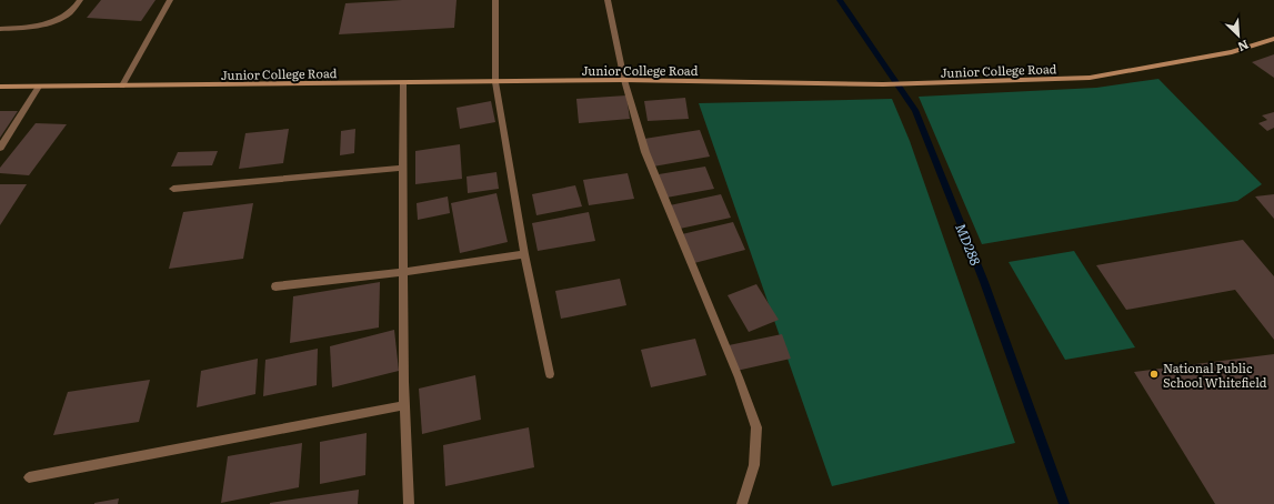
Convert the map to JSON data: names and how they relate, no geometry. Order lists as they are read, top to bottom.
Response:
{
  "streets": {
    "street": ["Junior College Road"]
  },
  "water": ["MD288"],
  "places": ["National Public School Whitefield"],
  "north": "bottom right"
}
